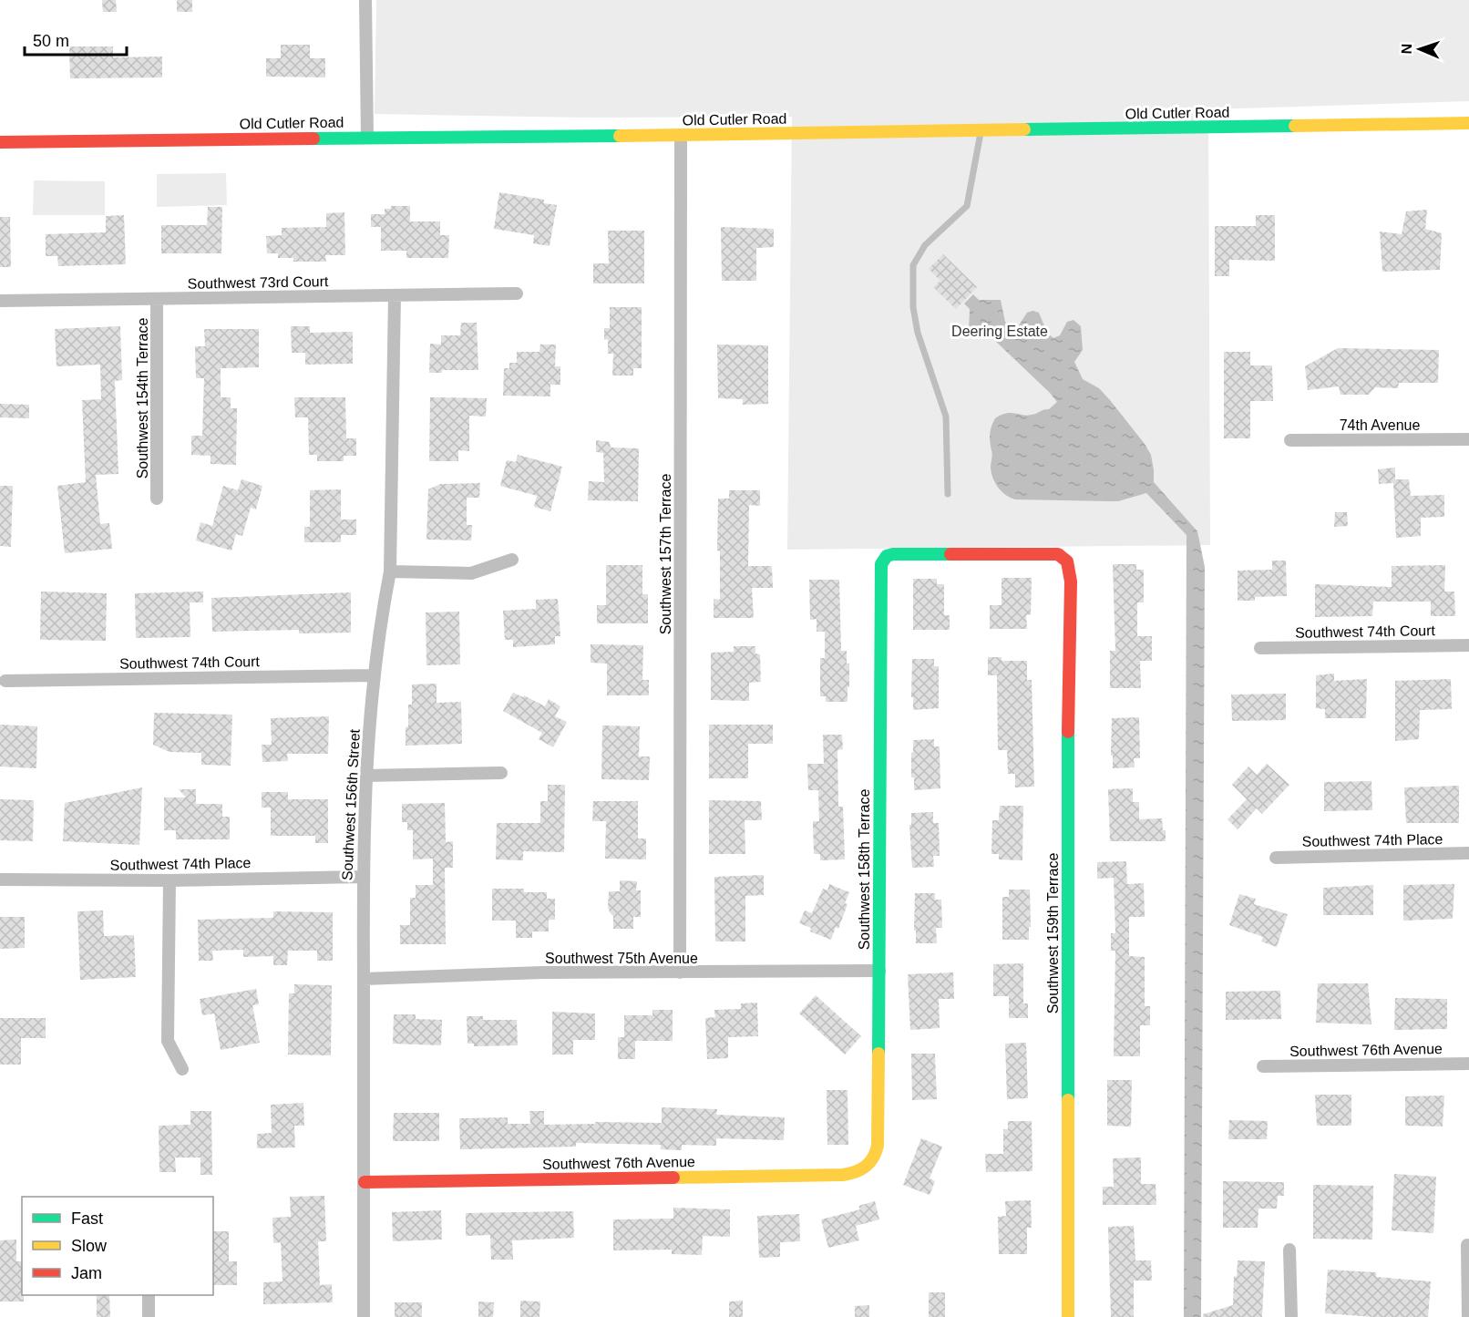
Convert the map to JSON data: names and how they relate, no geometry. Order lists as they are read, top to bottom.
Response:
{
  "streets": {
    "street": [
      "Old Cutler Road",
      "Southwest 73rd Court",
      "Southwest 154th Terrace",
      "74th Avenue",
      "Southwest 157th Terrace",
      "Southwest 74th Court",
      "Southwest 156th Street",
      "Southwest 74th Place",
      "Southwest 158th Terrace",
      "Southwest 159th Terrace",
      "Southwest 75th Avenue",
      "Southwest 76th Avenue"
    ]
  },
  "crossings": [
    ["Old Cutler Road", "Southwest 157th Terrace"],
    ["Southwest 73rd Court", "Southwest 154th Terrace"],
    ["Southwest 73rd Court", "Southwest 156th Street"],
    ["Southwest 157th Terrace", "Southwest 75th Avenue"],
    ["Southwest 74th Court", "Southwest 156th Street"],
    ["Southwest 156th Street", "Southwest 74th Place"],
    ["Southwest 156th Street", "Southwest 75th Avenue"],
    ["Southwest 156th Street", "Southwest 76th Avenue"],
    ["Southwest 158th Terrace", "Southwest 159th Terrace"],
    ["Southwest 158th Terrace", "Southwest 75th Avenue"],
    ["Southwest 158th Terrace", "Southwest 76th Avenue"]
  ],
  "parks": ["Deering Estate"],
  "legend": ["Fast", "Slow", "Jam"],
  "scale_bar": "50 m",
  "north": "left"
}
